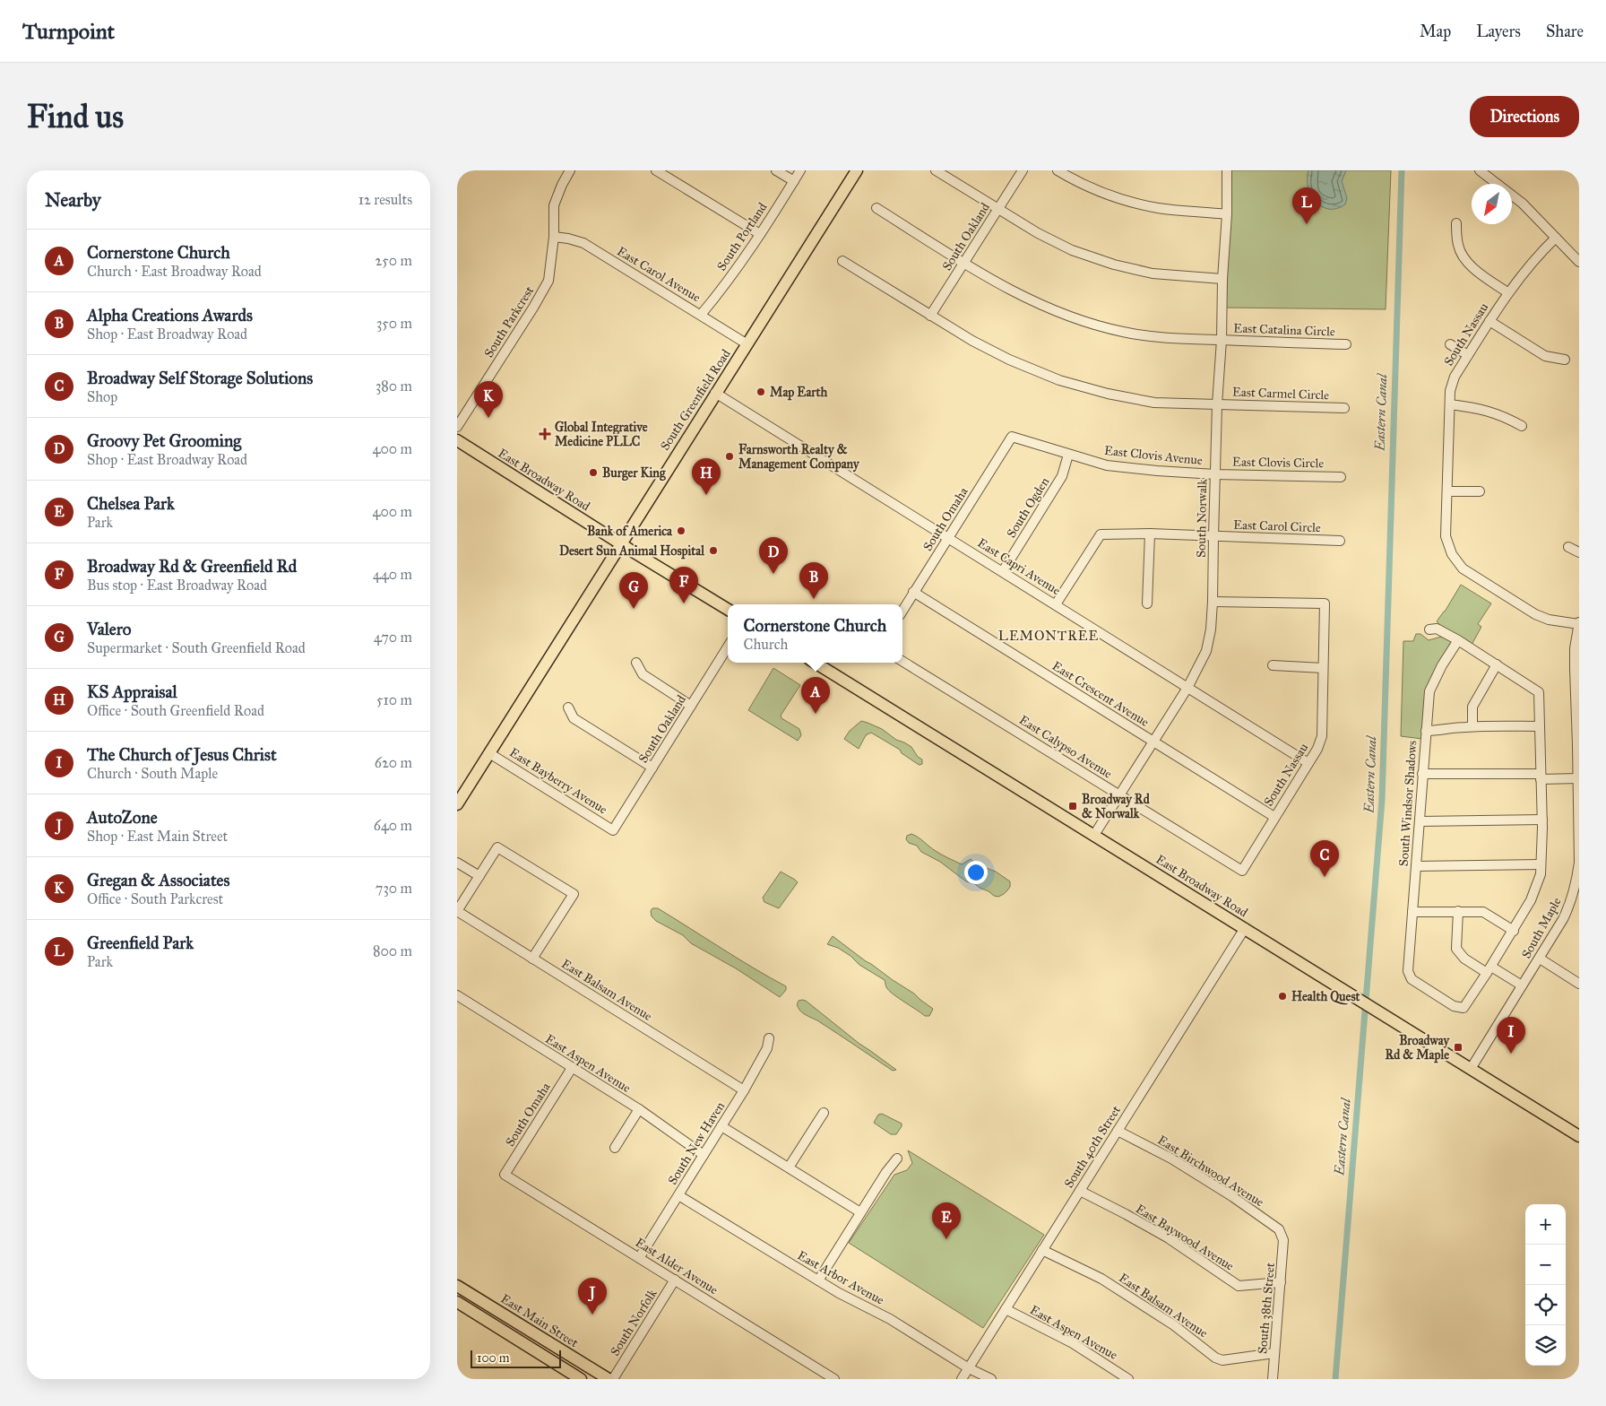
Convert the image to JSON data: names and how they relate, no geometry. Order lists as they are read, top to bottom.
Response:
{
  "streets": {
    "main road": ["South Greenfield Road", "East Broadway Road", "East Main Street"],
    "street": [
      "South Portland",
      "South Oakland",
      "East Carol Avenue",
      "South Parkcrest",
      "East Catalina Circle",
      "South Nassau",
      "East Carmel Circle",
      "East Clovis Avenue",
      "East Clovis Circle",
      "South Ogden",
      "South Norwalk",
      "South Omaha",
      "East Carol Circle",
      "East Capri Avenue",
      "East Crescent Avenue",
      "East Calypso Avenue",
      "East Bayberry Avenue",
      "South Windsor Shadows",
      "South Maple",
      "East Balsam Avenue",
      "East Aspen Avenue",
      "South New Haven",
      "South 40th Street",
      "East Birchwood Avenue",
      "East Baywood Avenue",
      "East Alder Avenue",
      "East Arbor Avenue",
      "South 38th Street",
      "South Norfolk"
    ]
  },
  "crossings": [
    ["South Portland", "East Carol Avenue"],
    ["South Oakland", "East Catalina Circle"],
    ["South Oakland", "East Carmel Circle"],
    ["South Oakland", "East Bayberry Avenue"],
    ["East Carol Avenue", "South Parkcrest"],
    ["East Carol Avenue", "South Greenfield Road"],
    ["East Catalina Circle", "South Norwalk"],
    ["South Nassau", "South Norwalk"],
    ["South Nassau", "East Capri Avenue"],
    ["South Nassau", "East Crescent Avenue"],
    ["South Nassau", "East Calypso Avenue"],
    ["South Nassau", "South Maple"],
    ["East Carmel Circle", "South Norwalk"],
    ["South Greenfield Road", "East Broadway Road"],
    ["South Greenfield Road", "East Capri Avenue"],
    ["South Greenfield Road", "East Bayberry Avenue"],
    ["East Clovis Avenue", "East Clovis Circle"],
    ["East Clovis Avenue", "South Ogden"],
    ["East Clovis Avenue", "South Norwalk"],
    ["East Clovis Avenue", "South Omaha"],
    ["East Clovis Circle", "South Norwalk"],
    ["East Broadway Road", "South Norwalk"],
    ["East Broadway Road", "South Maple"],
    ["East Broadway Road", "South 40th Street"],
    ["South Ogden", "East Capri Avenue"],
    ["South Norwalk", "East Carol Circle"],
    ["South Norwalk", "East Capri Avenue"],
    ["South Norwalk", "East Crescent Avenue"],
    ["South Norwalk", "East Calypso Avenue"],
    ["South Omaha", "East Capri Avenue"],
    ["South Omaha", "East Crescent Avenue"],
    ["South Omaha", "East Aspen Avenue"],
    ["South Omaha", "East Alder Avenue"],
    ["East Balsam Avenue", "South New Haven"],
    ["East Balsam Avenue", "South 40th Street"],
    ["East Balsam Avenue", "South 38th Street"],
    ["East Aspen Avenue", "South New Haven"],
    ["East Aspen Avenue", "South 40th Street"],
    ["South New Haven", "East Alder Avenue"],
    ["South New Haven", "East Arbor Avenue"],
    ["South 40th Street", "East Birchwood Avenue"],
    ["South 40th Street", "East Baywood Avenue"],
    ["South 40th Street", "East Arbor Avenue"],
    ["East Birchwood Avenue", "South 38th Street"],
    ["East Baywood Avenue", "South 38th Street"],
    ["East Alder Avenue", "South Norfolk"]
  ],
  "districts": ["LEMONTREE"],
  "water": ["Eastern Canal"],
  "places": {
    "other": [
      "Map Earth",
      "Farnsworth Realty & Management Company",
      "Burger King",
      "Bank of America",
      "Desert Sun Animal Hospital",
      "Health Quest"
    ],
    "health": ["Global Integrative Medicine PLLC"],
    "transit": ["Broadway Rd & Norwalk", "Broadway Rd & Maple"]
  },
  "scale_bar": "100 m",
  "north": "bottom left",
  "page": {
    "header": "Turnpoint",
    "nav": ["Map", "Layers", "Share"],
    "buttons": "Directions",
    "title": "Find us",
    "heading": ["Nearby", "12 results"],
    "pins": [
      "L",
      "K",
      "H",
      "D",
      "B",
      "F",
      "G",
      "A",
      "C",
      "I",
      "E",
      "J"
    ],
    "list": [
      {
        "mark": "A",
        "name": "Cornerstone Church",
        "note": "Church · East Broadway Road",
        "value": "250 m"
      },
      {
        "mark": "B",
        "name": "Alpha Creations Awards",
        "note": "Shop · East Broadway Road",
        "value": "350 m"
      },
      {
        "mark": "C",
        "name": "Broadway Self Storage Solutions",
        "note": "Shop",
        "value": "380 m"
      },
      {
        "mark": "D",
        "name": "Groovy Pet Grooming",
        "note": "Shop · East Broadway Road",
        "value": "400 m"
      },
      {
        "mark": "E",
        "name": "Chelsea Park",
        "note": "Park",
        "value": "400 m"
      },
      {
        "mark": "F",
        "name": "Broadway Rd & Greenfield Rd",
        "note": "Bus stop · East Broadway Road",
        "value": "440 m"
      },
      {
        "mark": "G",
        "name": "Valero",
        "note": "Supermarket · South Greenfield Road",
        "value": "470 m"
      },
      {
        "mark": "H",
        "name": "KS Appraisal",
        "note": "Office · South Greenfield Road",
        "value": "510 m"
      },
      {
        "mark": "I",
        "name": "The Church of Jesus Christ",
        "note": "Church · South Maple",
        "value": "620 m"
      },
      {
        "mark": "J",
        "name": "AutoZone",
        "note": "Shop · East Main Street",
        "value": "640 m"
      },
      {
        "mark": "K",
        "name": "Gregan & Associates",
        "note": "Office · South Parkcrest",
        "value": "730 m"
      },
      {
        "mark": "L",
        "name": "Greenfield Park",
        "note": "Park",
        "value": "800 m"
      }
    ],
    "popup": ["Cornerstone Church", "Church"],
    "map_buttons": ["+", "−"],
    "scale": "100 m"
  }
}
